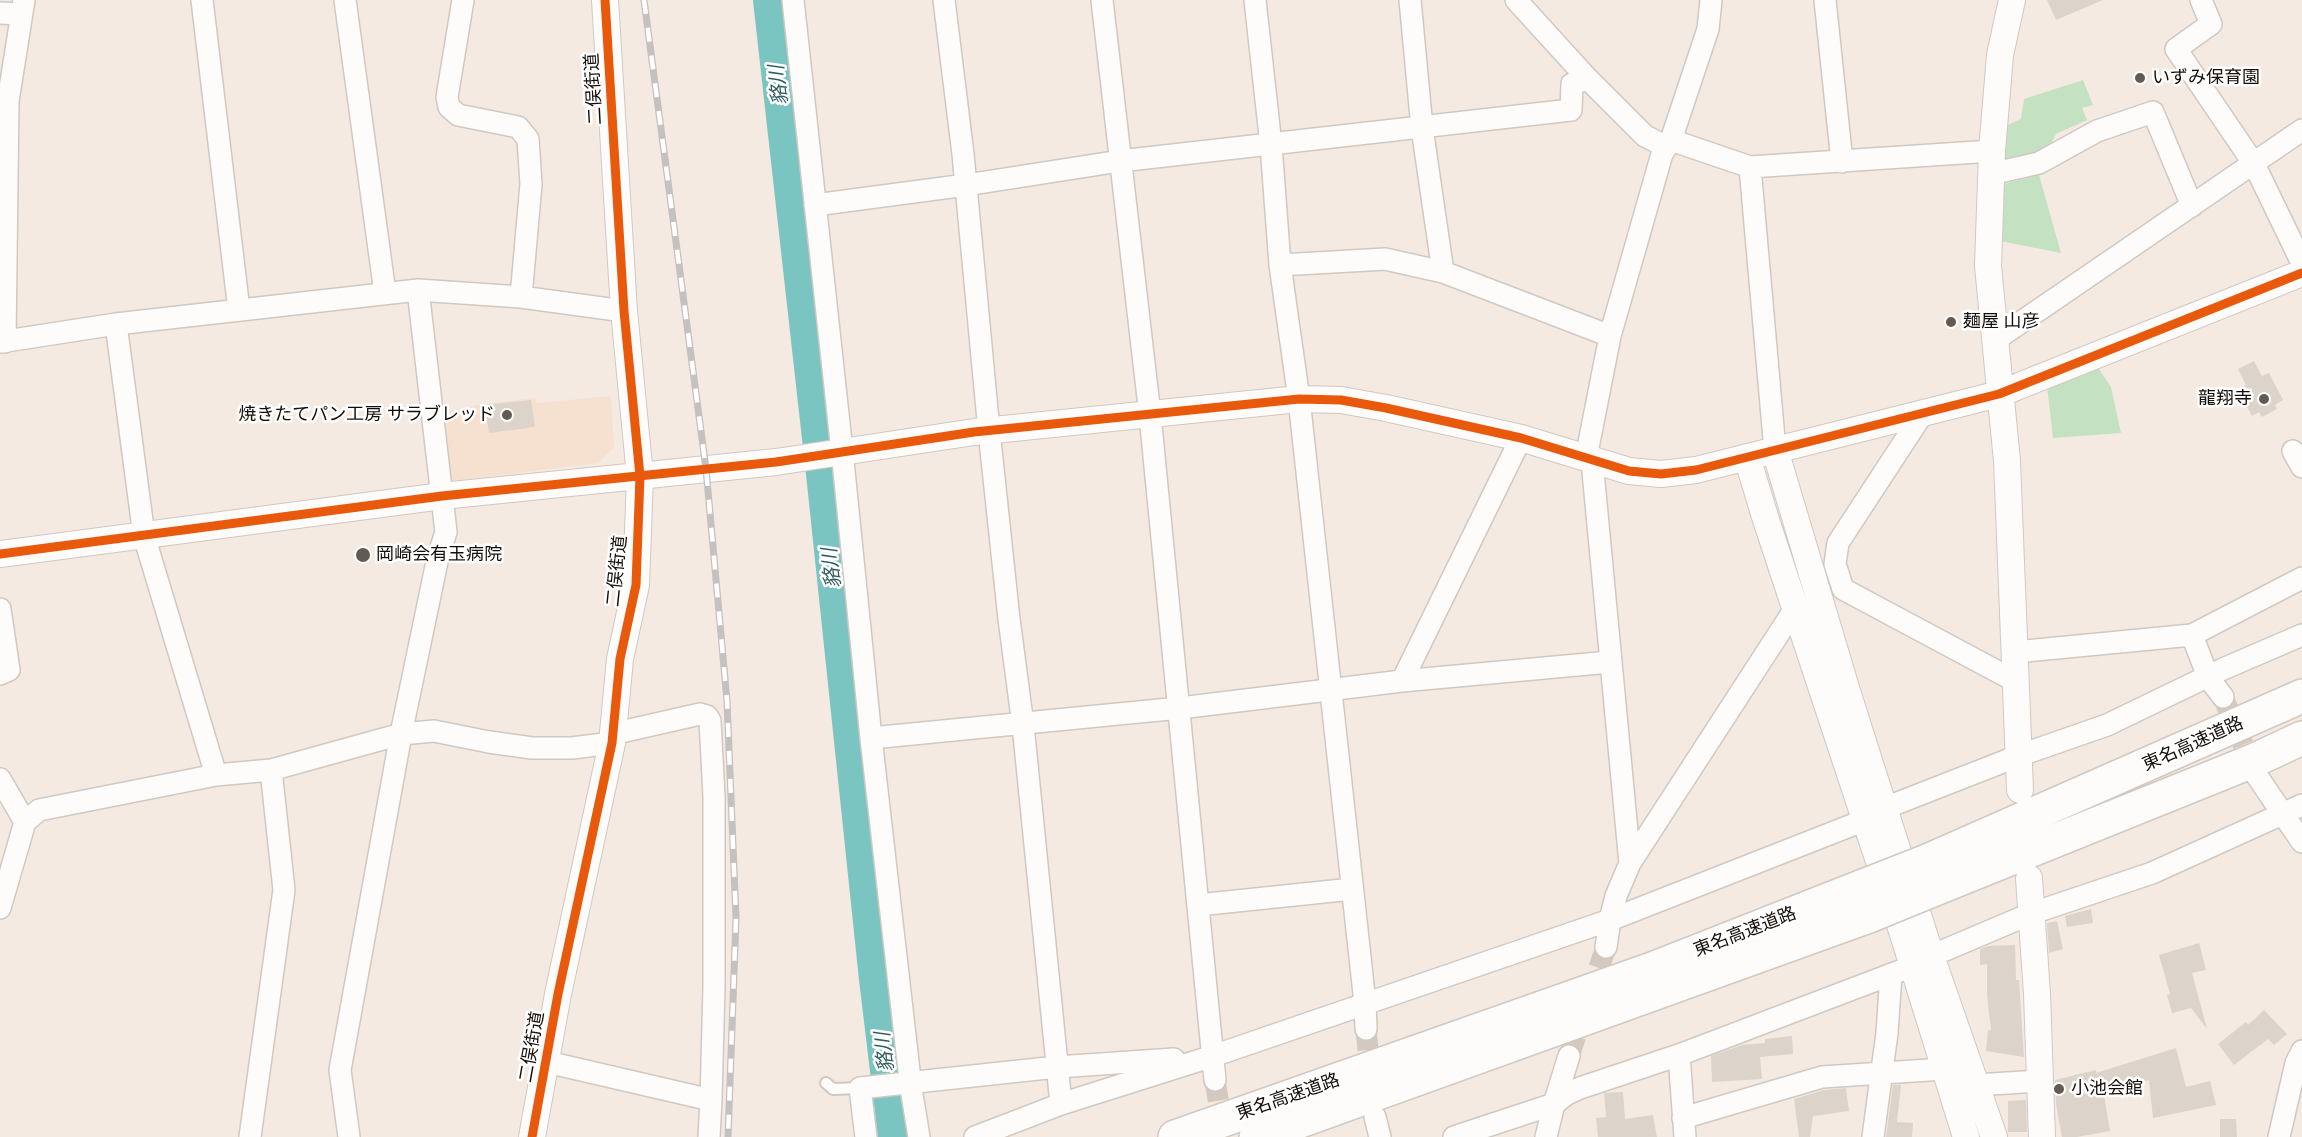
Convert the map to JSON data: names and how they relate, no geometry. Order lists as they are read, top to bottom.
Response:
{
  "streets": {
    "highway": ["東名高速道路"],
    "street": ["二俣街道"]
  },
  "water": ["貉川"],
  "places": [
    "いずみ保育園",
    "麺屋 山彦",
    "龍翔寺",
    "焼きたてパン工房 サラブレッド",
    "岡崎会有玉病院",
    "小池会館"
  ]
}
